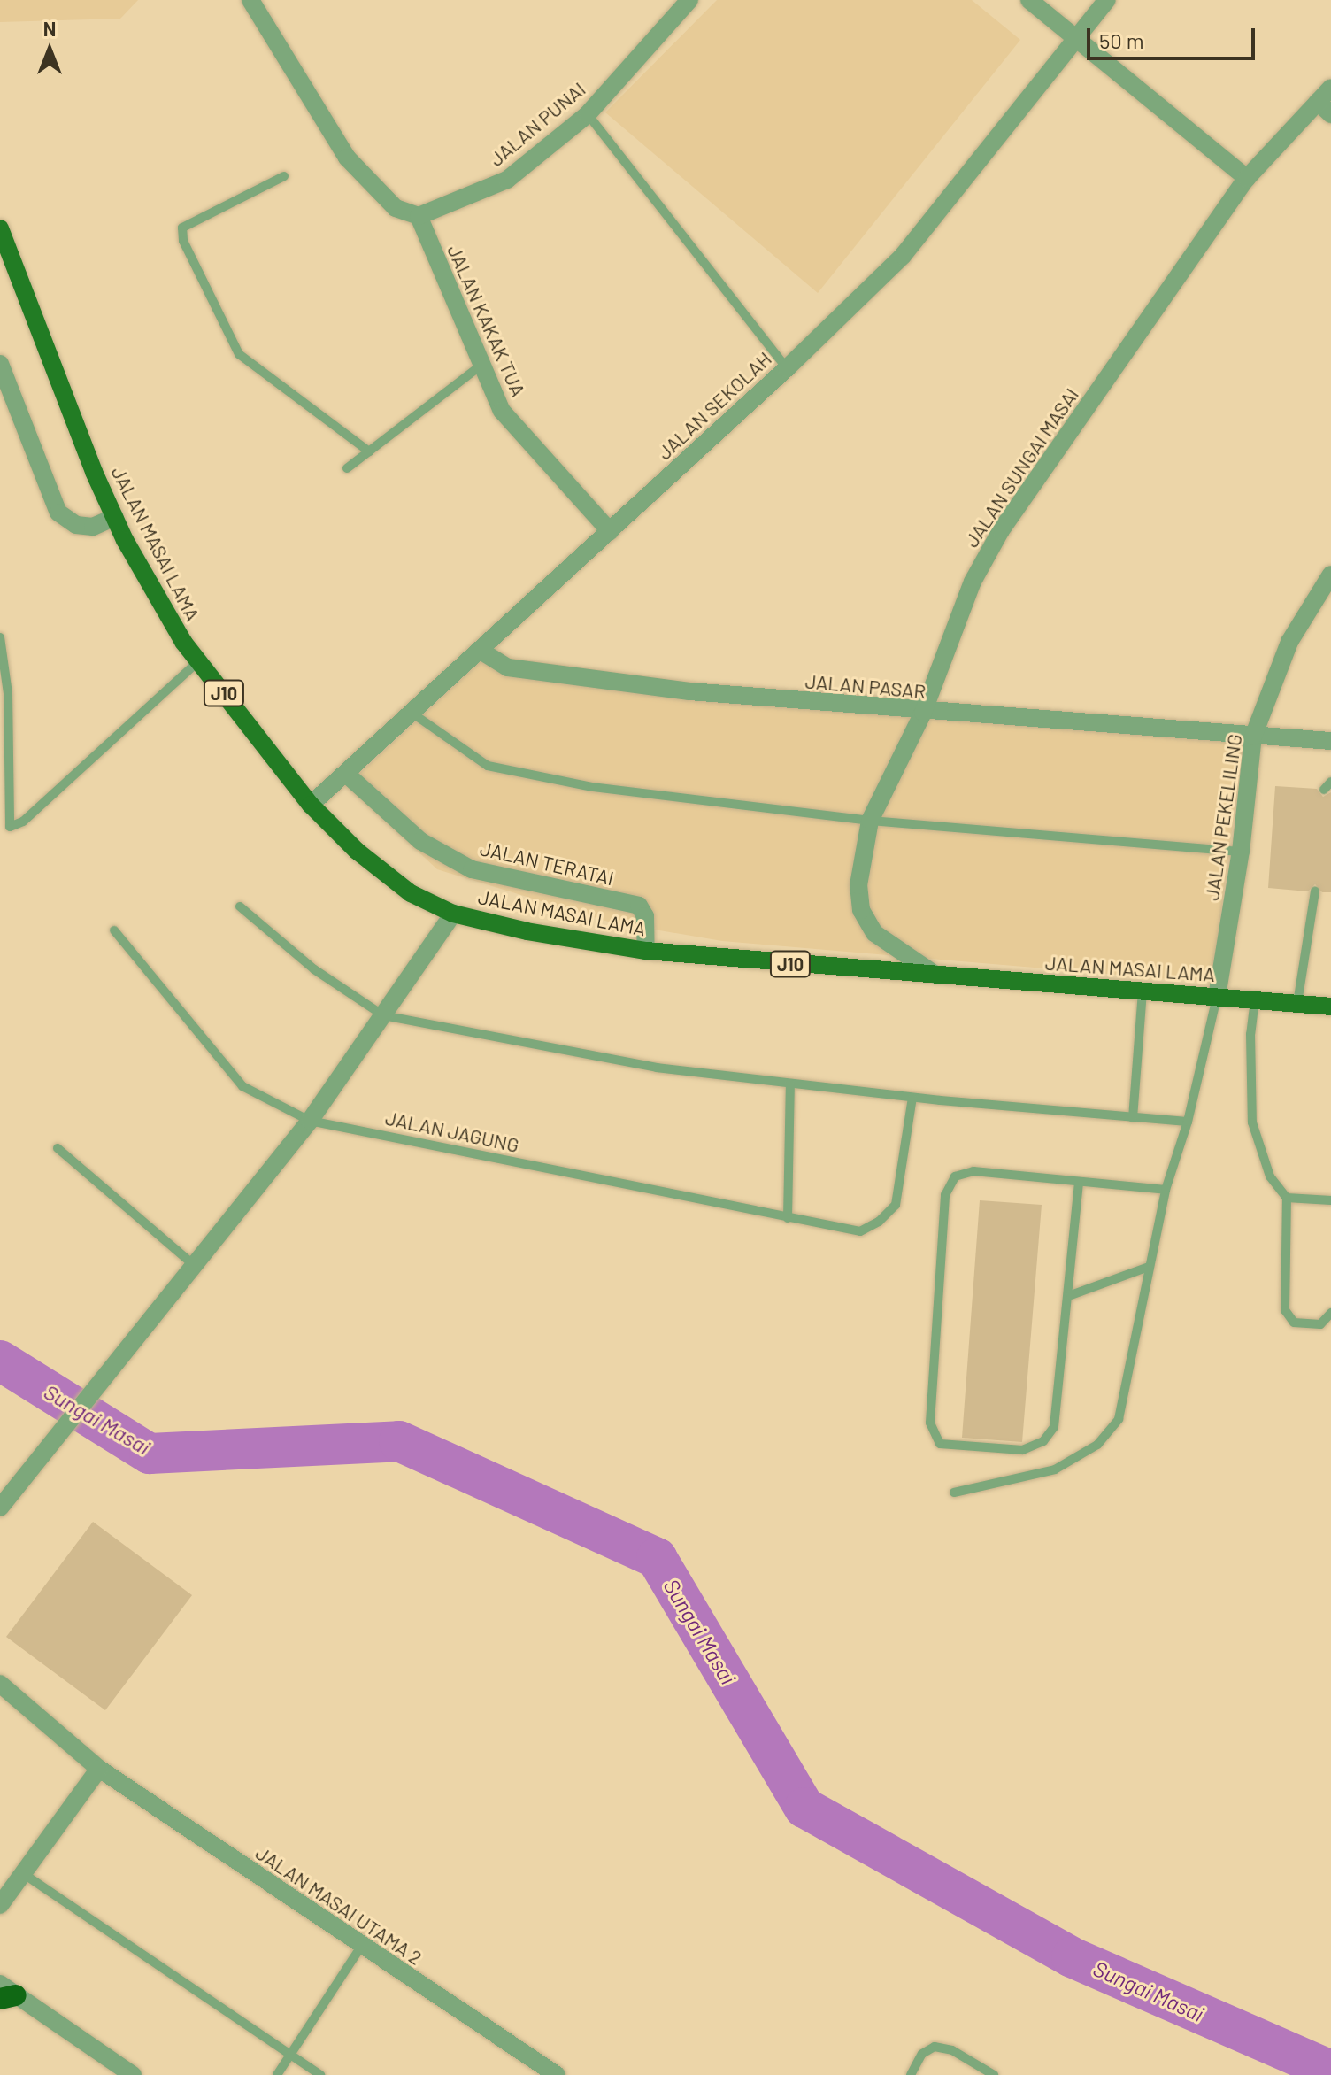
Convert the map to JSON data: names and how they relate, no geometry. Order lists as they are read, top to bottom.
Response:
{
  "streets": {
    "main road": ["JALAN MASAI LAMA", "J10"],
    "street": [
      "JALAN PUNAI",
      "JALAN KAKAK TUA",
      "JALAN SEKOLAH",
      "JALAN SUNGAI MASAI",
      "JALAN PASAR",
      "JALAN PEKELILING",
      "JALAN TERATAI",
      "JALAN MASAI UTAMA 2"
    ],
    "lane": ["JALAN JAGUNG"]
  },
  "crossings": [
    ["JALAN PUNAI", "JALAN KAKAK TUA"],
    ["JALAN KAKAK TUA", "JALAN SEKOLAH"],
    ["JALAN SEKOLAH", "JALAN MASAI LAMA"],
    ["JALAN SEKOLAH", "JALAN PASAR"],
    ["JALAN SEKOLAH", "JALAN TERATAI"],
    ["JALAN SUNGAI MASAI", "JALAN MASAI LAMA"],
    ["JALAN SUNGAI MASAI", "JALAN PASAR"],
    ["JALAN MASAI LAMA", "JALAN PEKELILING"],
    ["JALAN MASAI LAMA", "JALAN TERATAI"],
    ["JALAN PASAR", "JALAN PEKELILING"]
  ],
  "water": ["Sungai Masai"],
  "scale_bar": "50 m",
  "north": "top"
}
